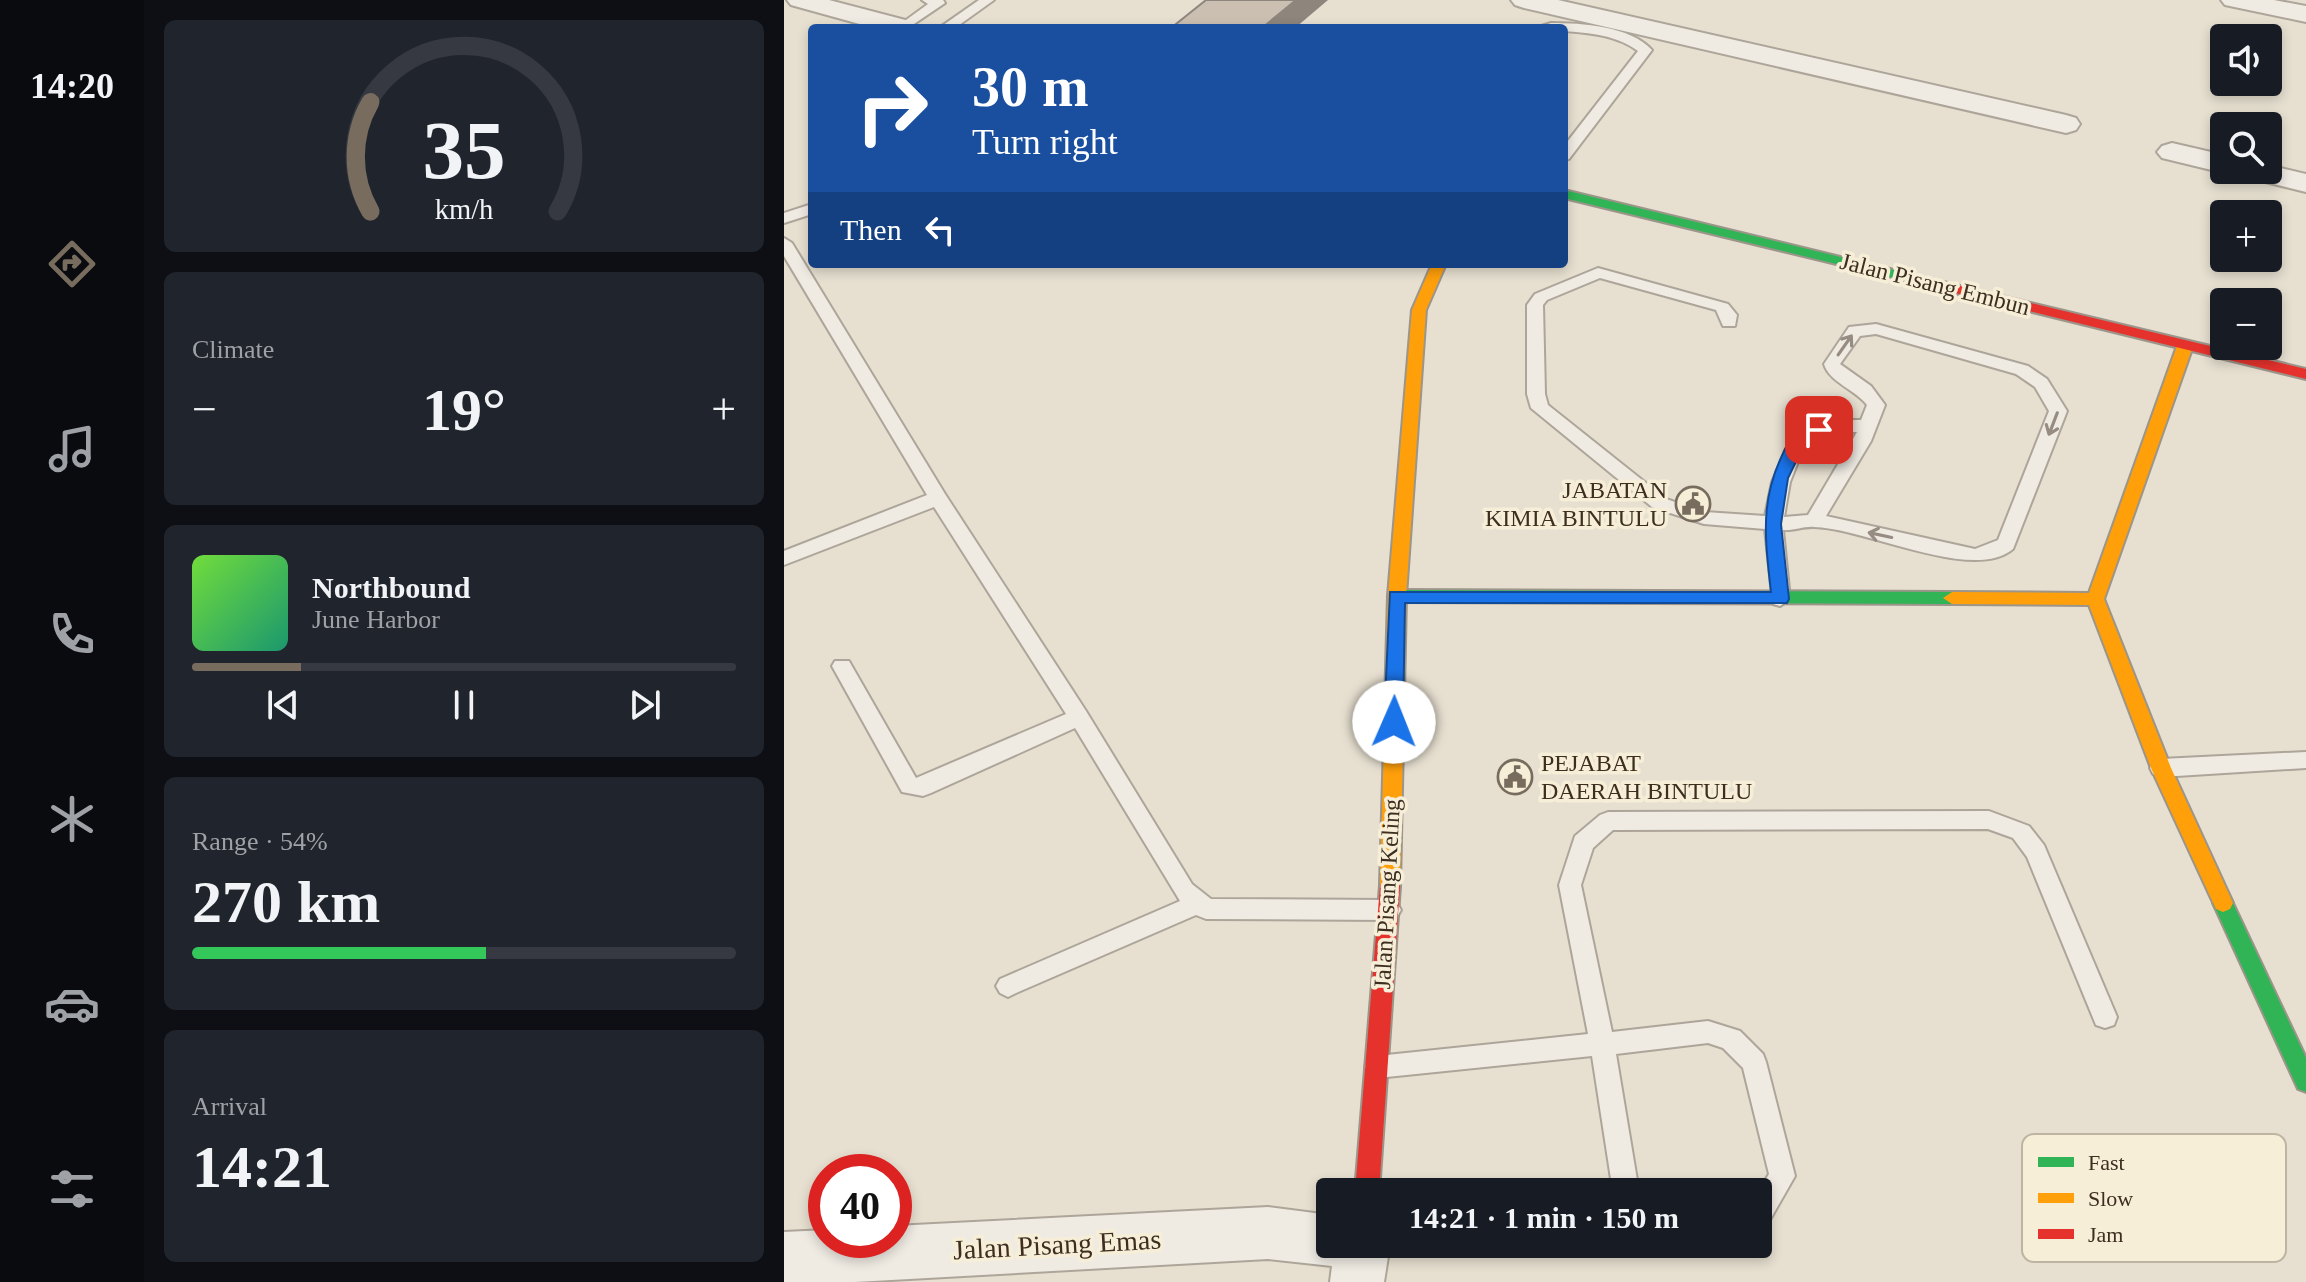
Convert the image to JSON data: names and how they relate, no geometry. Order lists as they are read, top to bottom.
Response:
{
  "streets": {
    "street": ["Jalan Pisang Embun", "Jalan Pisang Keling", "Jalan Pisang Emas"]
  },
  "places": {
    "public building": ["JABATAN KIMIA BINTULU", "PEJABAT DAERAH BINTULU"]
  },
  "legend": ["Fast", "Slow", "Jam"],
  "page": {
    "tabs": "14:20",
    "map_buttons": ["+", "−"],
    "turn": ["30 m", "Turn right"],
    "then": "Then",
    "tile": [
      "Climate",
      ["Range · 54%", "270 km"],
      ["Arrival", "14:21"]
    ],
    "heat": ["−", "19°", "+"],
    "song": ["Northbound", "June Harbor"],
    "limit": "40",
    "trip": "14:21 · 1 min · 150 m",
    "gauge": ["35", "km/h"]
  }
}
